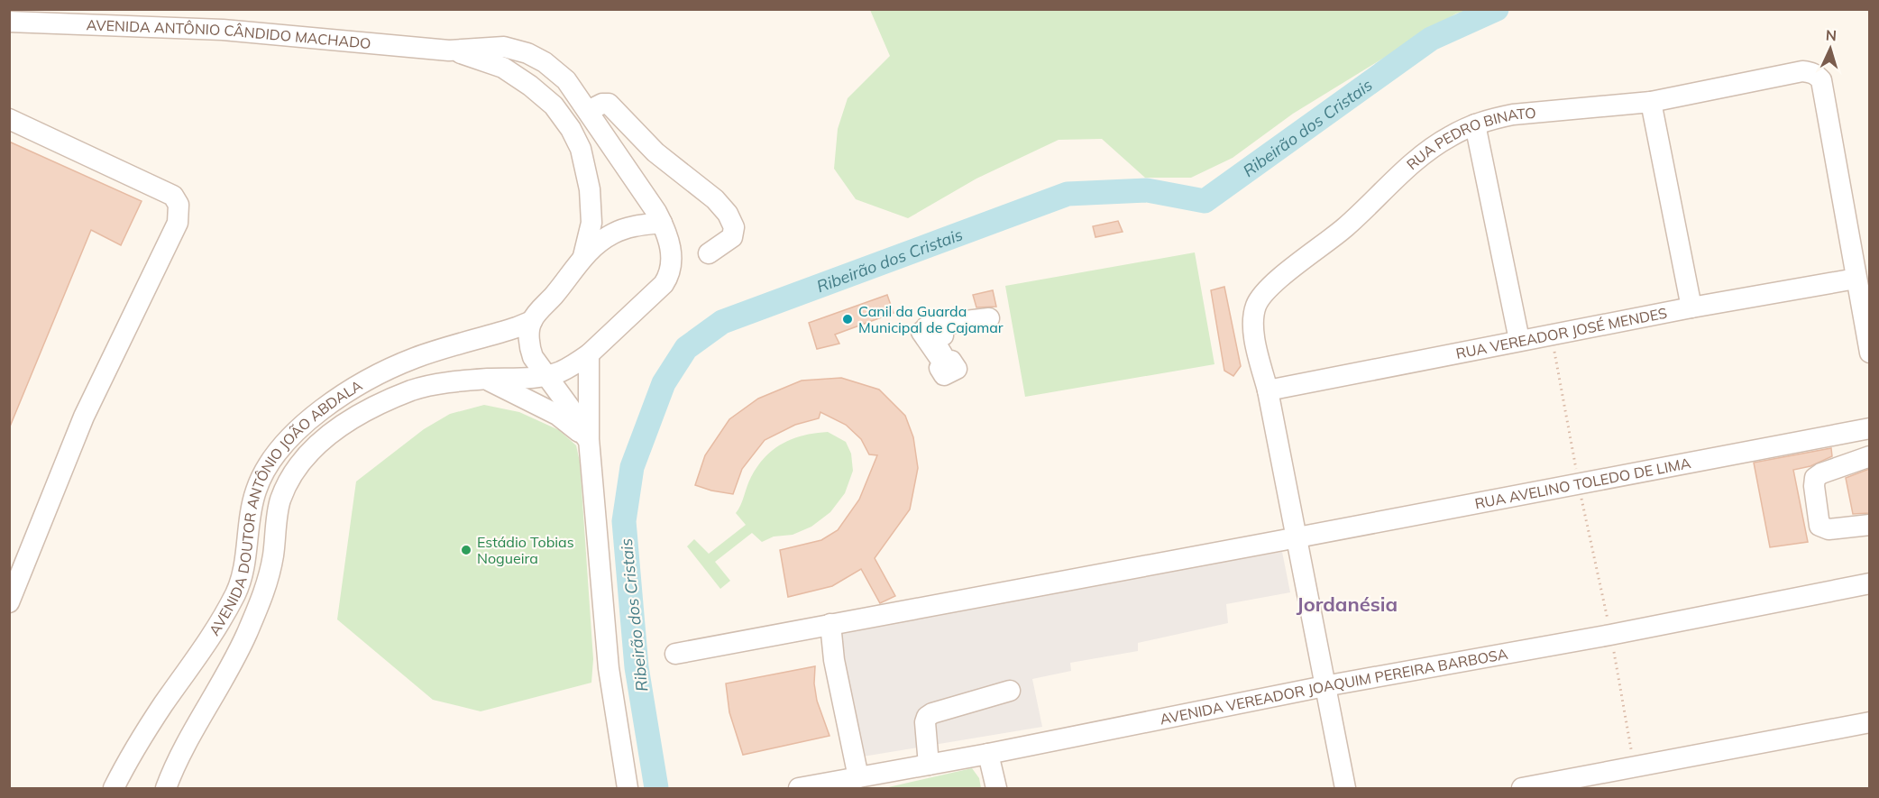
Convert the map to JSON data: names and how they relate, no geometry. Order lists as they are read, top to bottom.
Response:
{
  "streets": {
    "street": [
      "AVENIDA ANTÔNIO CÂNDIDO MACHADO",
      "RUA PEDRO BINATO",
      "RUA VEREADOR JOSÉ MENDES",
      "RUA AVELINO TOLEDO DE LIMA",
      "AVENIDA DOUTOR ANTÔNIO JOÃO ABDALA",
      "AVENIDA VEREADOR JOAQUIM PEREIRA BARBOSA"
    ]
  },
  "crossings": [
    ["AVENIDA ANTÔNIO CÂNDIDO MACHADO", "AVENIDA DOUTOR ANTÔNIO JOÃO ABDALA"],
    ["RUA PEDRO BINATO", "RUA VEREADOR JOSÉ MENDES"],
    ["RUA PEDRO BINATO", "RUA AVELINO TOLEDO DE LIMA"],
    ["RUA PEDRO BINATO", "AVENIDA VEREADOR JOAQUIM PEREIRA BARBOSA"]
  ],
  "districts": ["Jordanésia"],
  "water": ["Ribeirão dos Cristais"],
  "places": ["Canil da Guarda Municipal de Cajamar", "Estádio Tobias Nogueira"],
  "north": "top"
}
